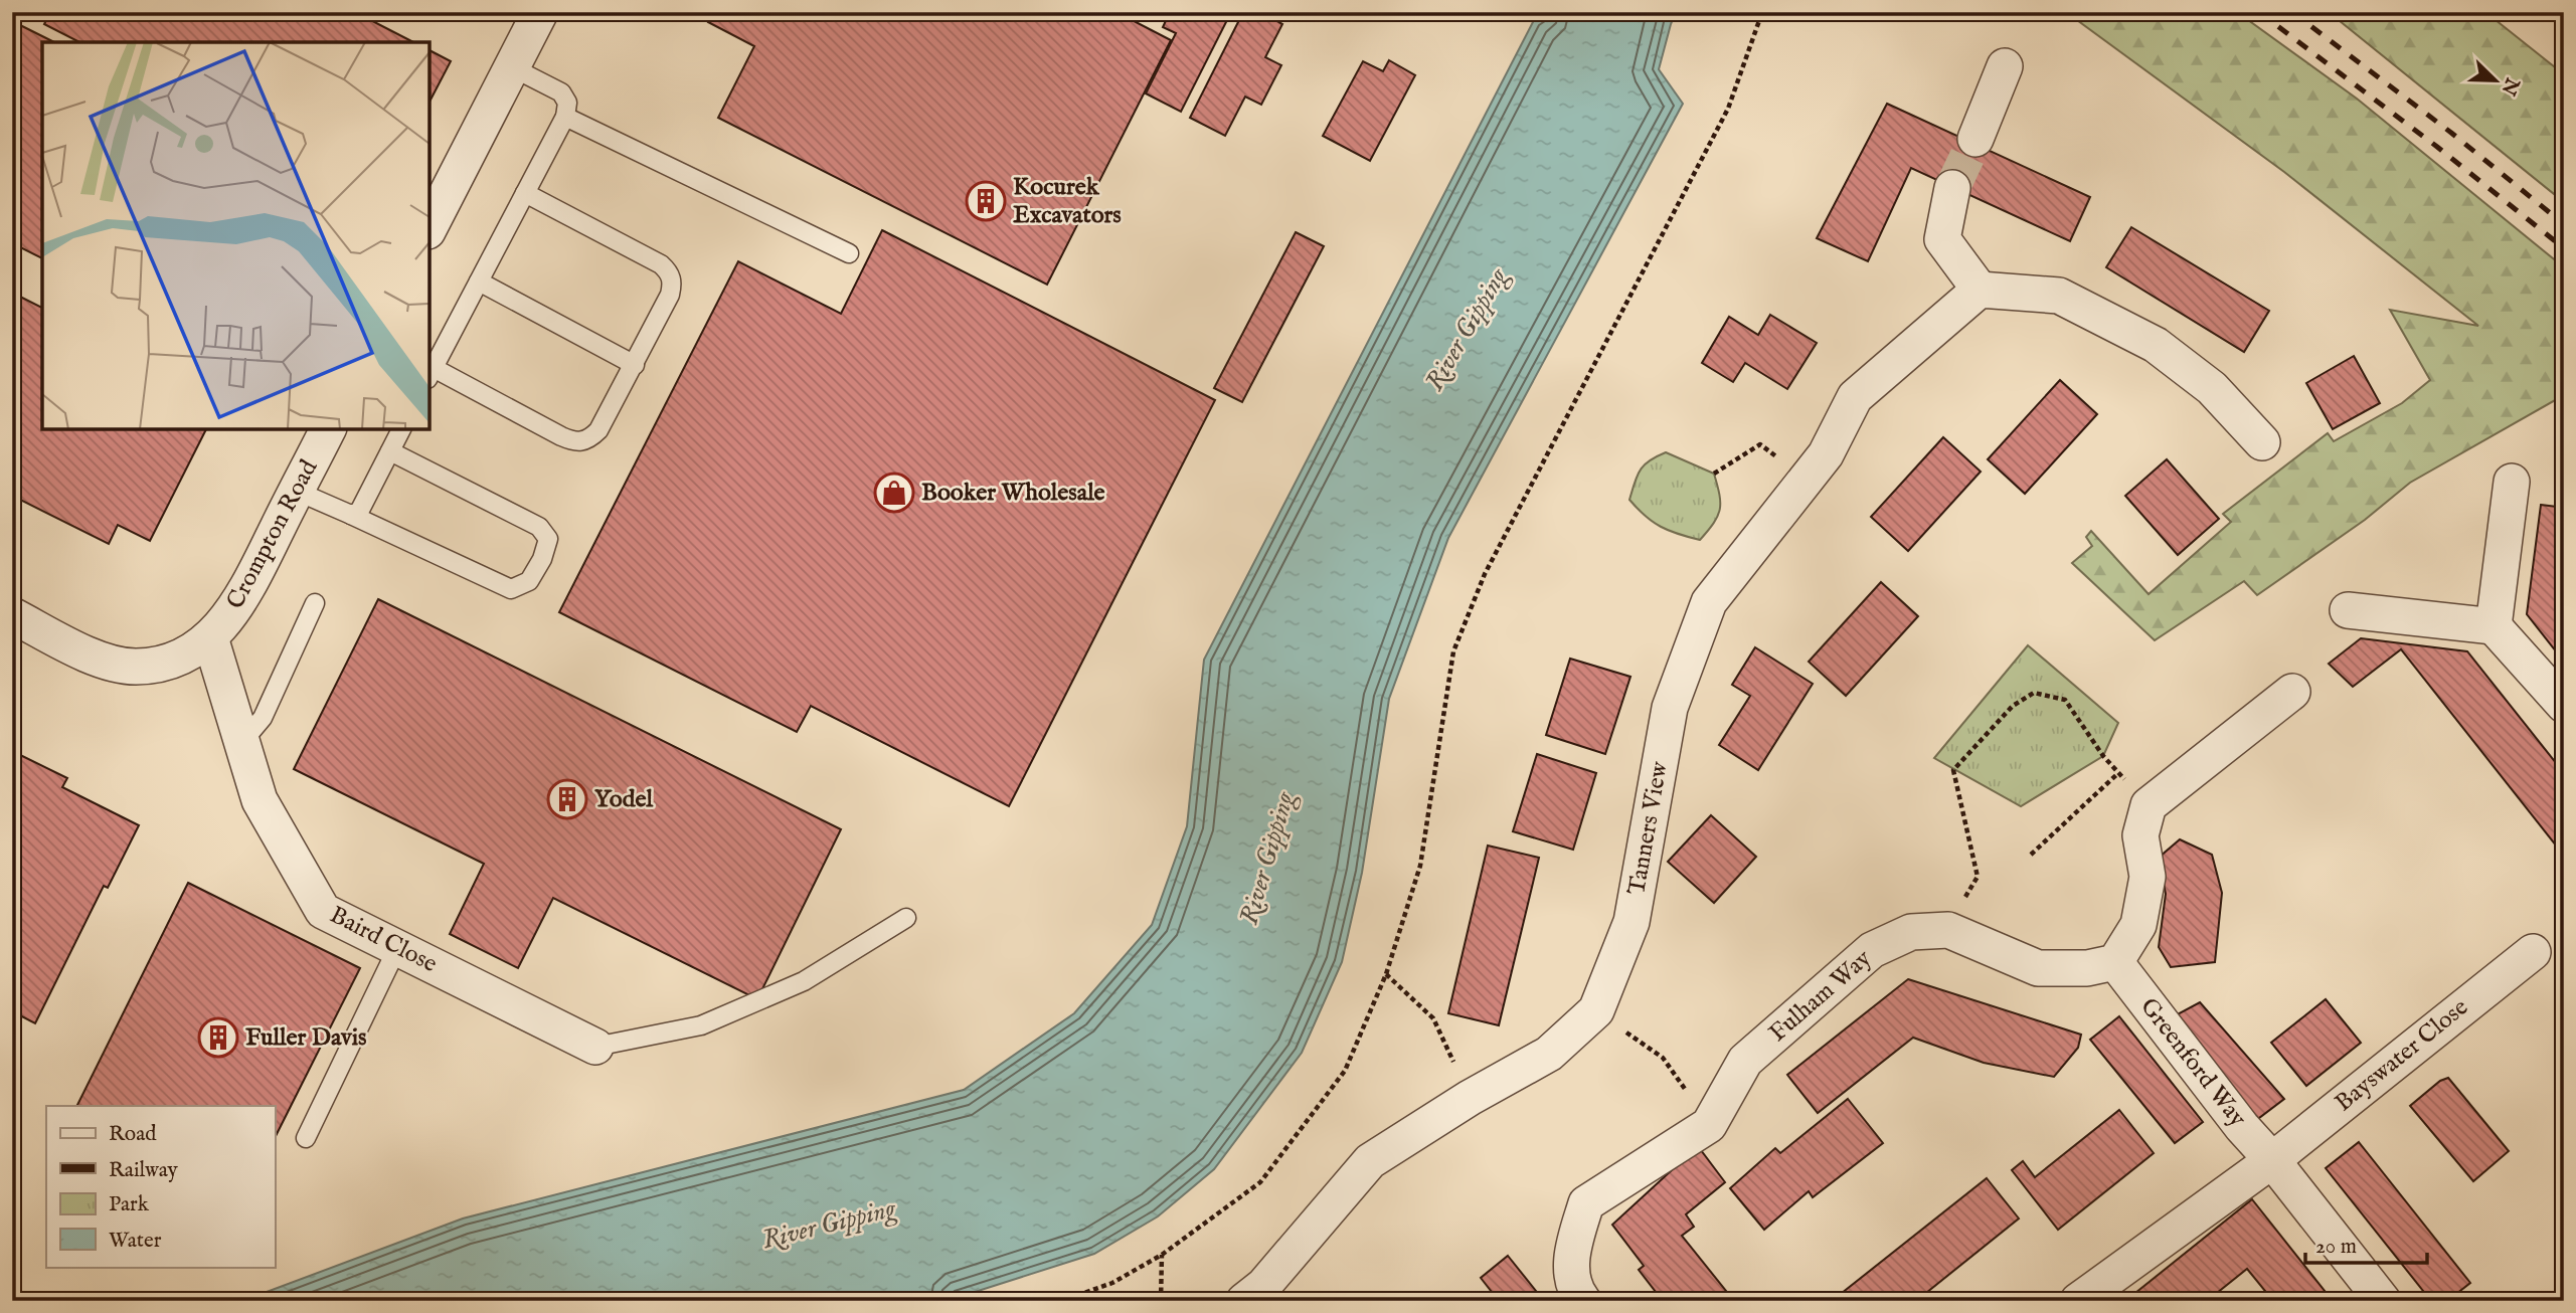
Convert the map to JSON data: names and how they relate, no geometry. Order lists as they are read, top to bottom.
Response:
{
  "streets": {
    "street": [
      "Crompton Road",
      "Tanners View",
      "Baird Close",
      "Fulham Way",
      "Bayswater Close",
      "Greenford Way"
    ]
  },
  "crossings": [
    ["Crompton Road", "Baird Close"],
    ["Fulham Way", "Greenford Way"],
    ["Bayswater Close", "Greenford Way"]
  ],
  "water": ["River Gipping"],
  "places": {
    "building": ["Kocurek Excavators", "Yodel", "Fuller Davis"],
    "shop": ["Booker Wholesale"]
  },
  "legend": [
    "Road",
    "Railway",
    "Park",
    "Water"
  ],
  "scale_bar": "20 m",
  "north": "bottom right"
}
